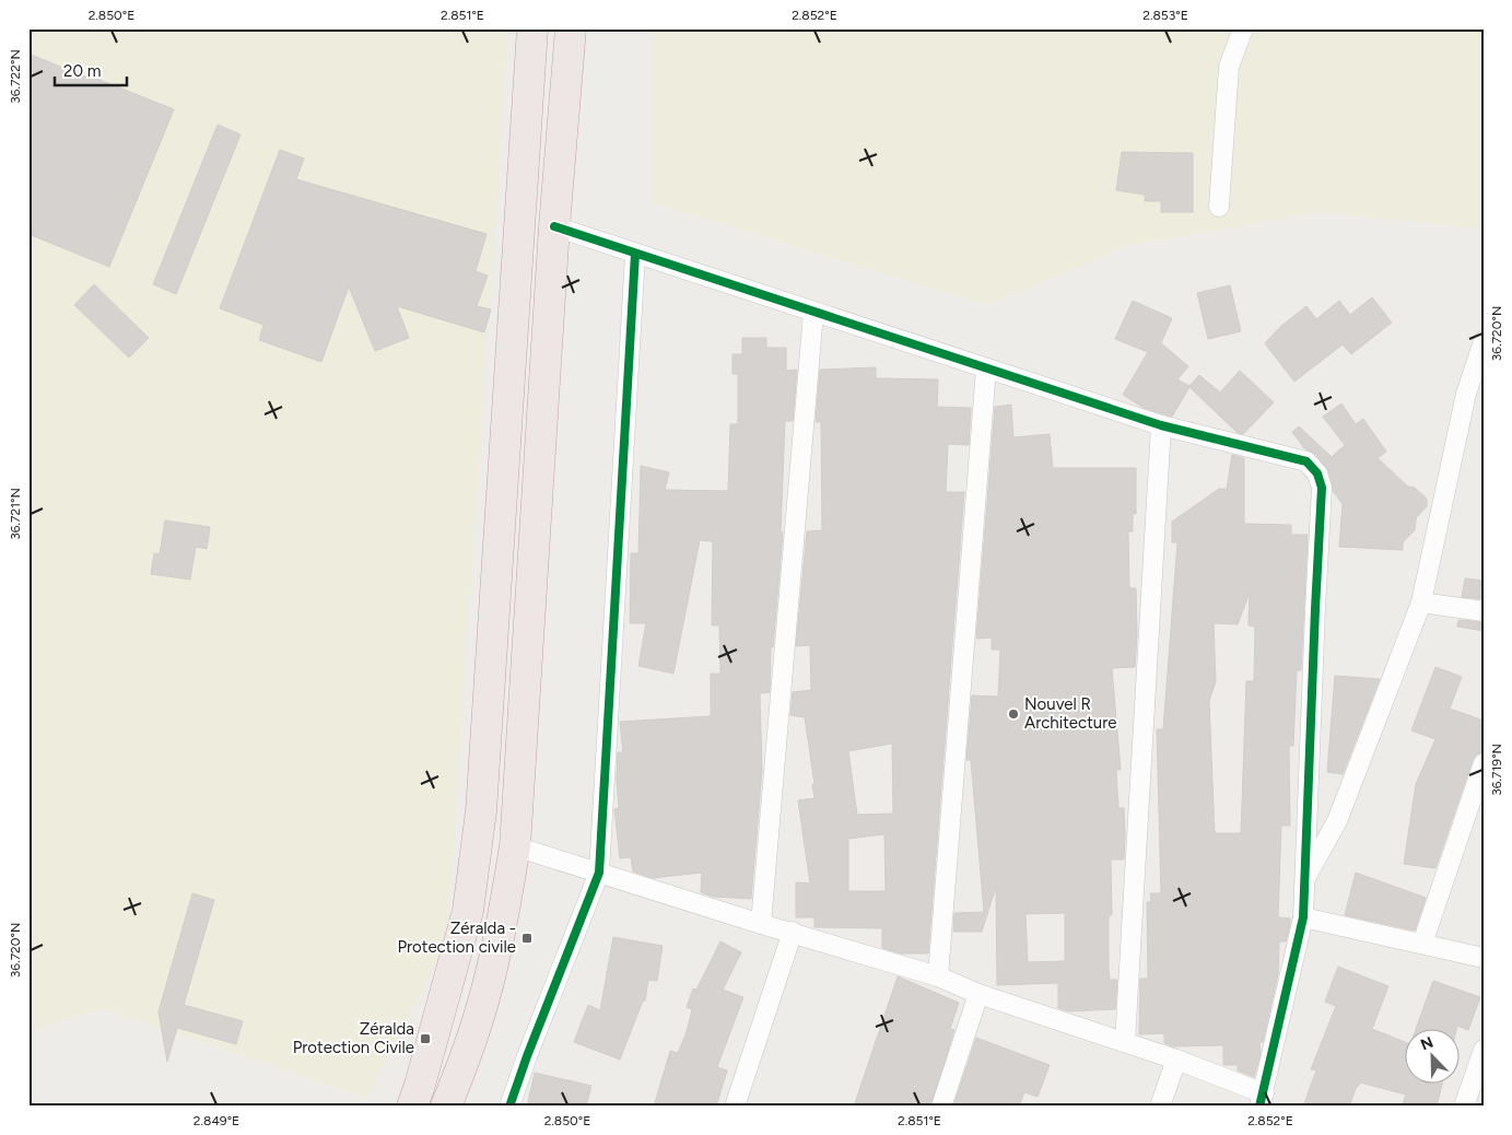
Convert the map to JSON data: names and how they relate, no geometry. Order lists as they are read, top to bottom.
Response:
{
  "places": {
    "other": ["Nouvel R Architecture"],
    "transit": ["Zéralda - Protection civile", "Zéralda Protection Civile"]
  },
  "scale_bar": "20 m",
  "north": "top left",
  "coordinates": [
    "2.850°E",
    "2.851°E",
    "2.852°E",
    "2.853°E",
    "36.722°N",
    "36.720°N",
    "36.721°N",
    "36.719°N",
    "2.849°E"
  ]
}
